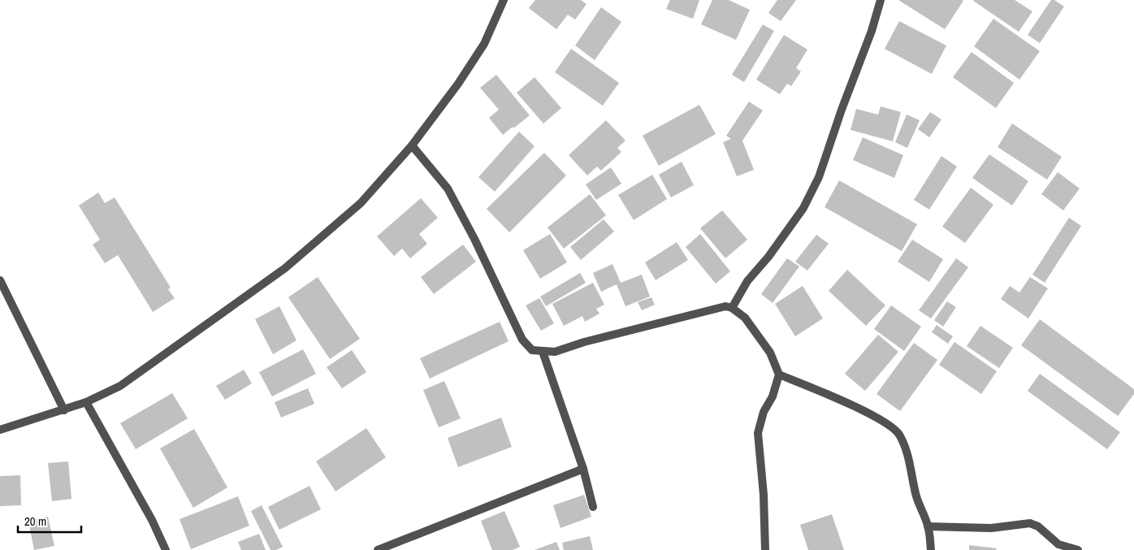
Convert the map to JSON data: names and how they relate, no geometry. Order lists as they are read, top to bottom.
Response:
{
  "scale_bar": "20 m"
}
